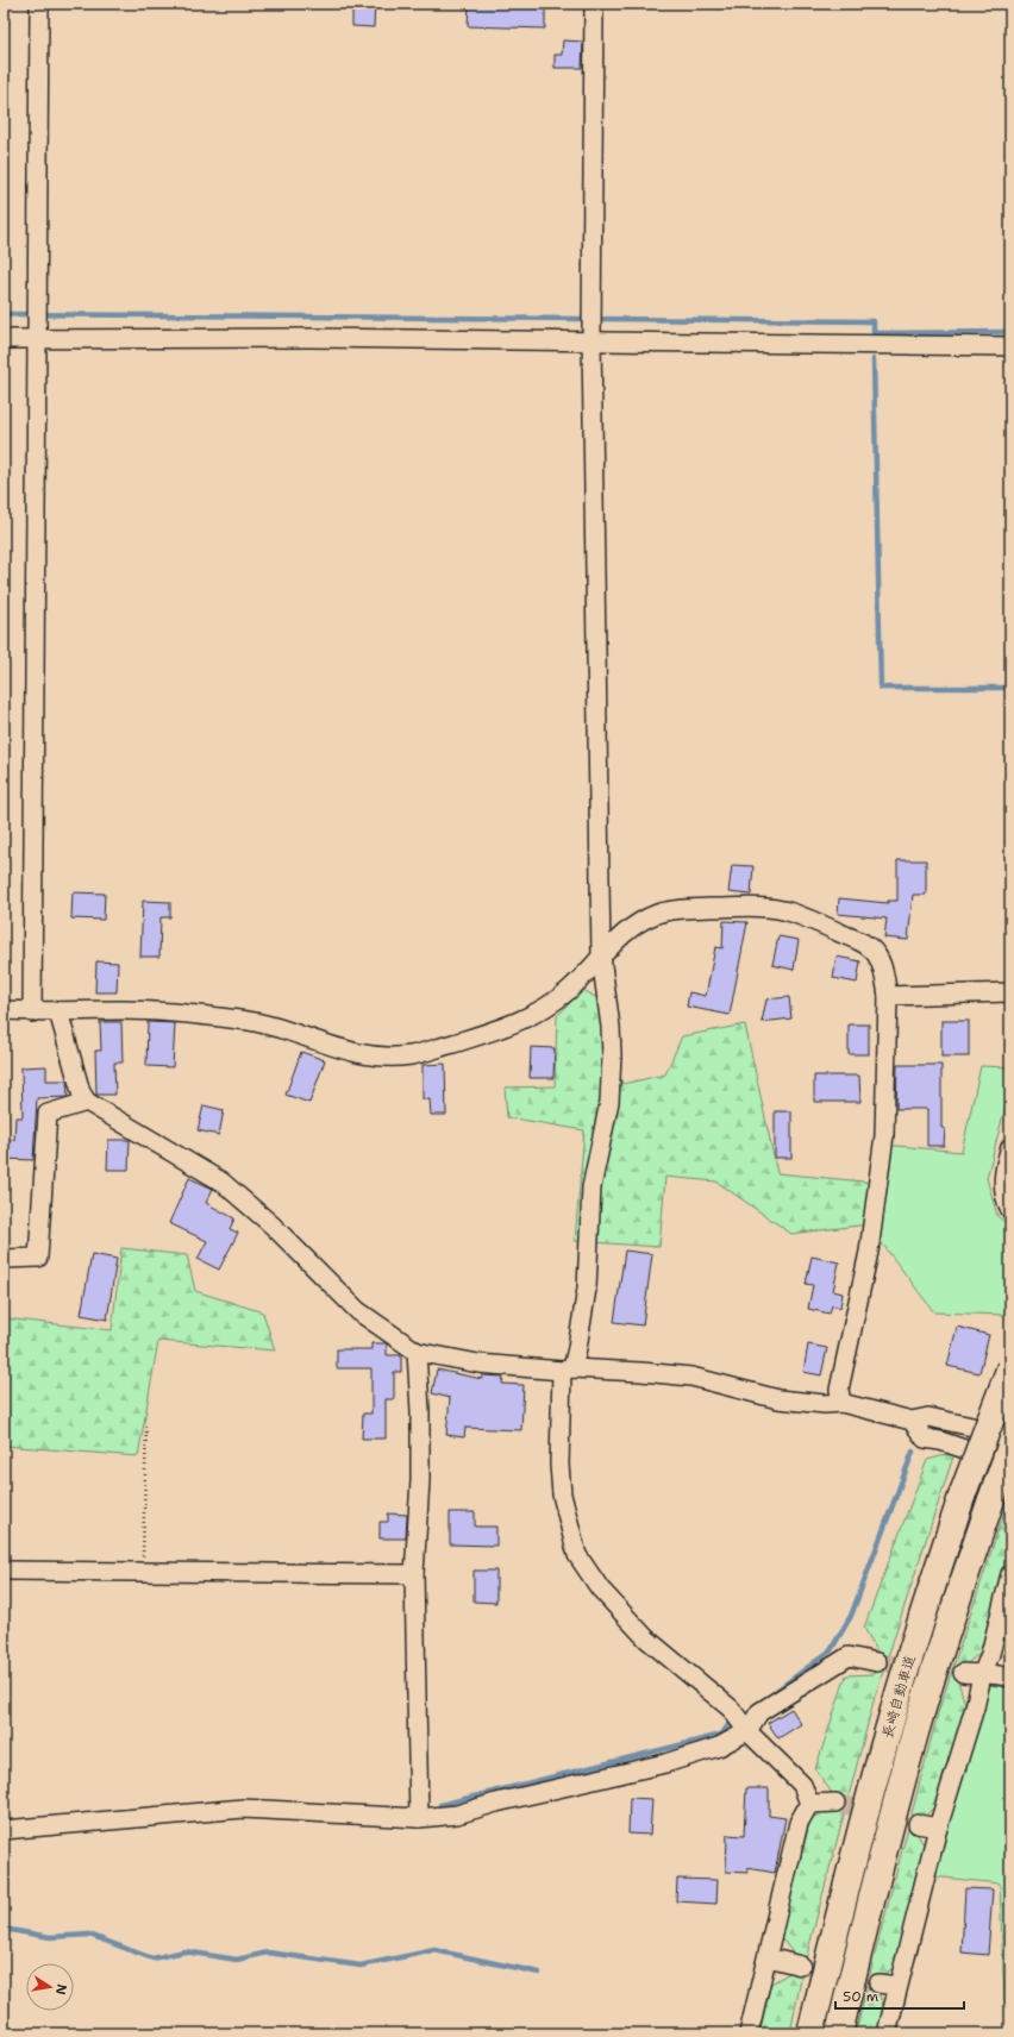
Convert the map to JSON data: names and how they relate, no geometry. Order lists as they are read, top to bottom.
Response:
{
  "streets": {
    "highway": ["長崎自動車道"]
  },
  "scale_bar": "50 m",
  "north": "right"
}
